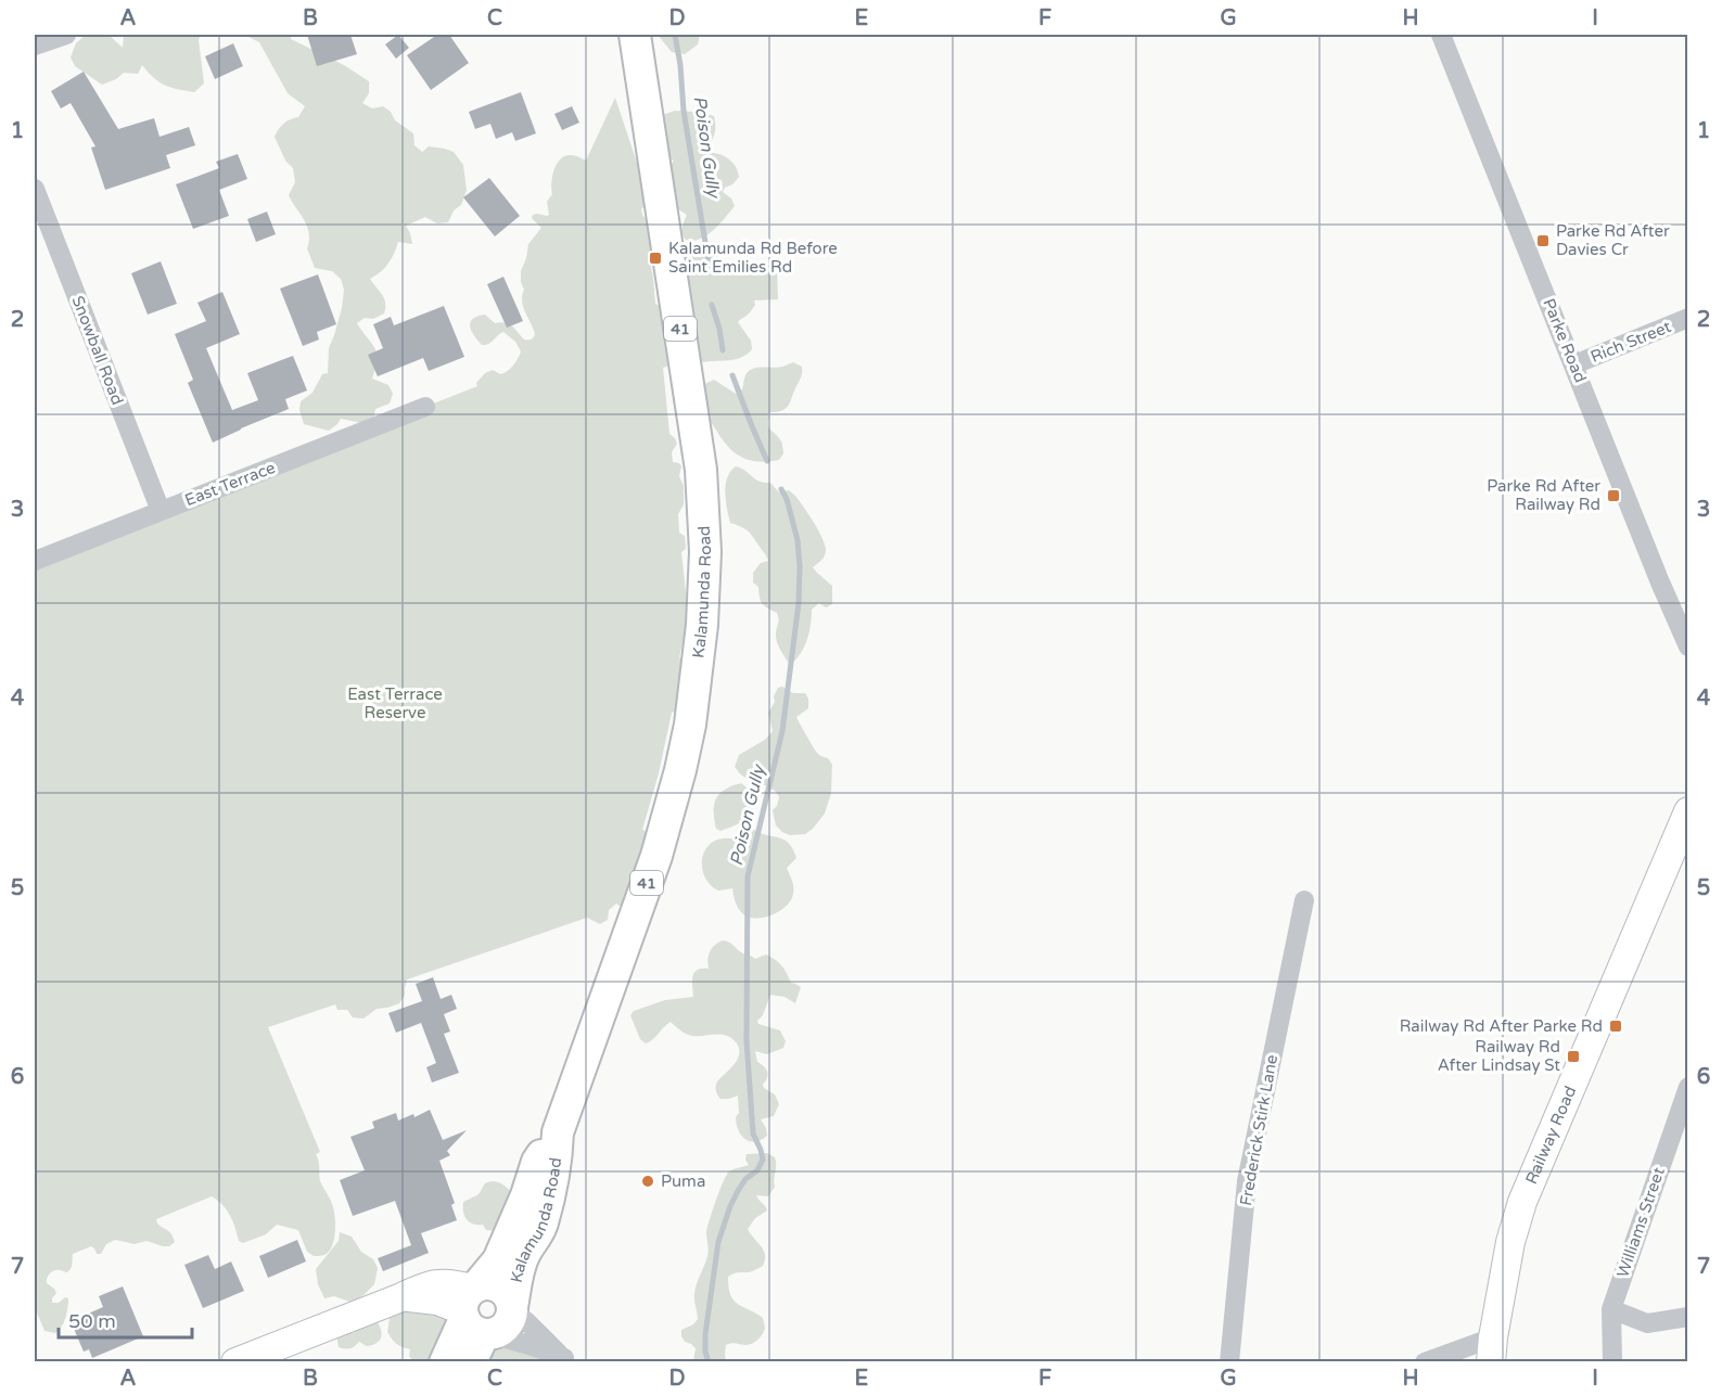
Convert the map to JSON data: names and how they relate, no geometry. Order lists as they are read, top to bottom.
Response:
{
  "streets": {
    "main road": ["41", "Kalamunda Road"],
    "street": [
      "Parke Road",
      "Rich Street",
      "Snowball Road",
      "East Terrace",
      "Frederick Stirk Lane",
      "Railway Road",
      "Williams Street"
    ]
  },
  "crossings": [
    ["41", "Kalamunda Road"],
    ["Parke Road", "Rich Street"],
    ["Snowball Road", "East Terrace"]
  ],
  "water": ["Poison Gully"],
  "parks": ["East Terrace Reserve"],
  "places": {
    "transit": [
      "Parke Rd After Davies Cr",
      "Kalamunda Rd Before Saint Emilies Rd",
      "Parke Rd After Railway Rd",
      "Railway Rd After Parke Rd",
      "Railway Rd After Lindsay St"
    ],
    "other": ["Puma"]
  },
  "scale_bar": "50 m",
  "grid": {
    "columns": [
      "A",
      "B",
      "C",
      "D",
      "E",
      "F",
      "G",
      "H",
      "I"
    ],
    "rows": [
      "1",
      "2",
      "3",
      "4",
      "5",
      "6",
      "7"
    ]
  }
}
